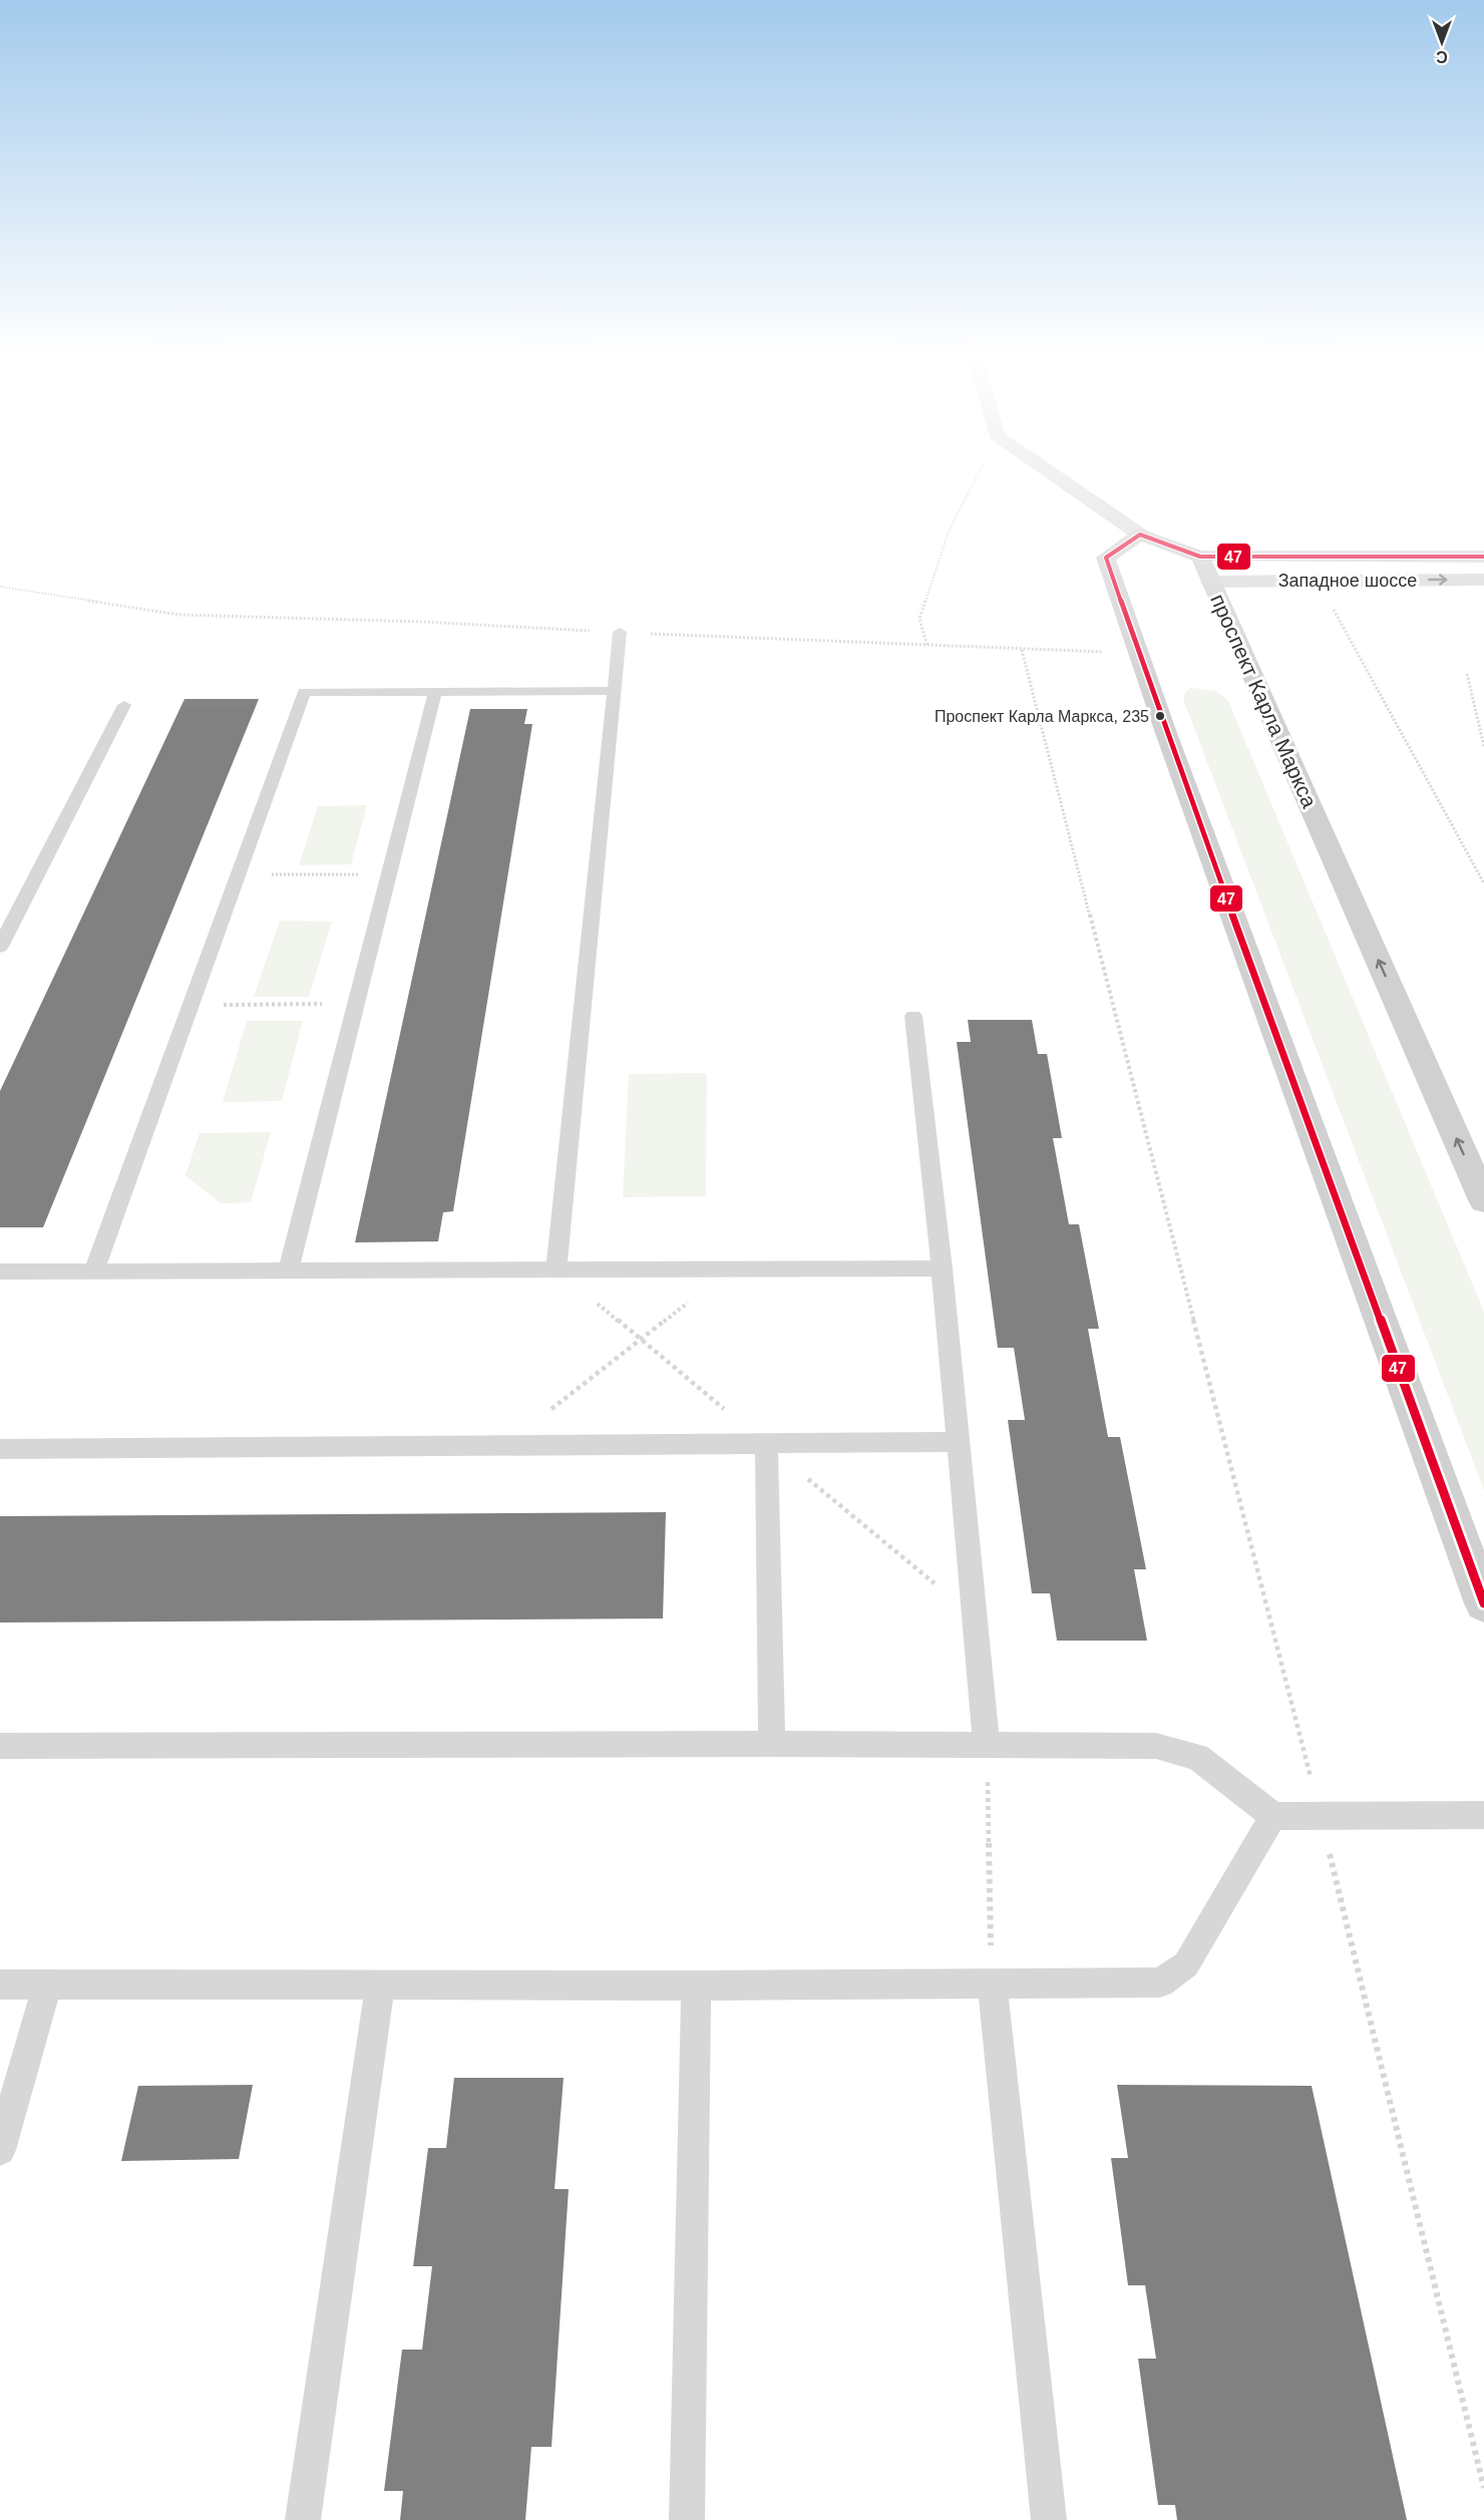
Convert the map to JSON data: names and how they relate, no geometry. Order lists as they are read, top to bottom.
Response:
{
  "streets": {
    "street": ["Западное шоссе", "проспект Карла Маркса"]
  },
  "crossings": [
    ["Западное шоссе", "проспект Карла Маркса"]
  ],
  "places": ["Проспект Карла Маркса, 235"],
  "lines": ["transit line 47"],
  "north": "bottom"
}
